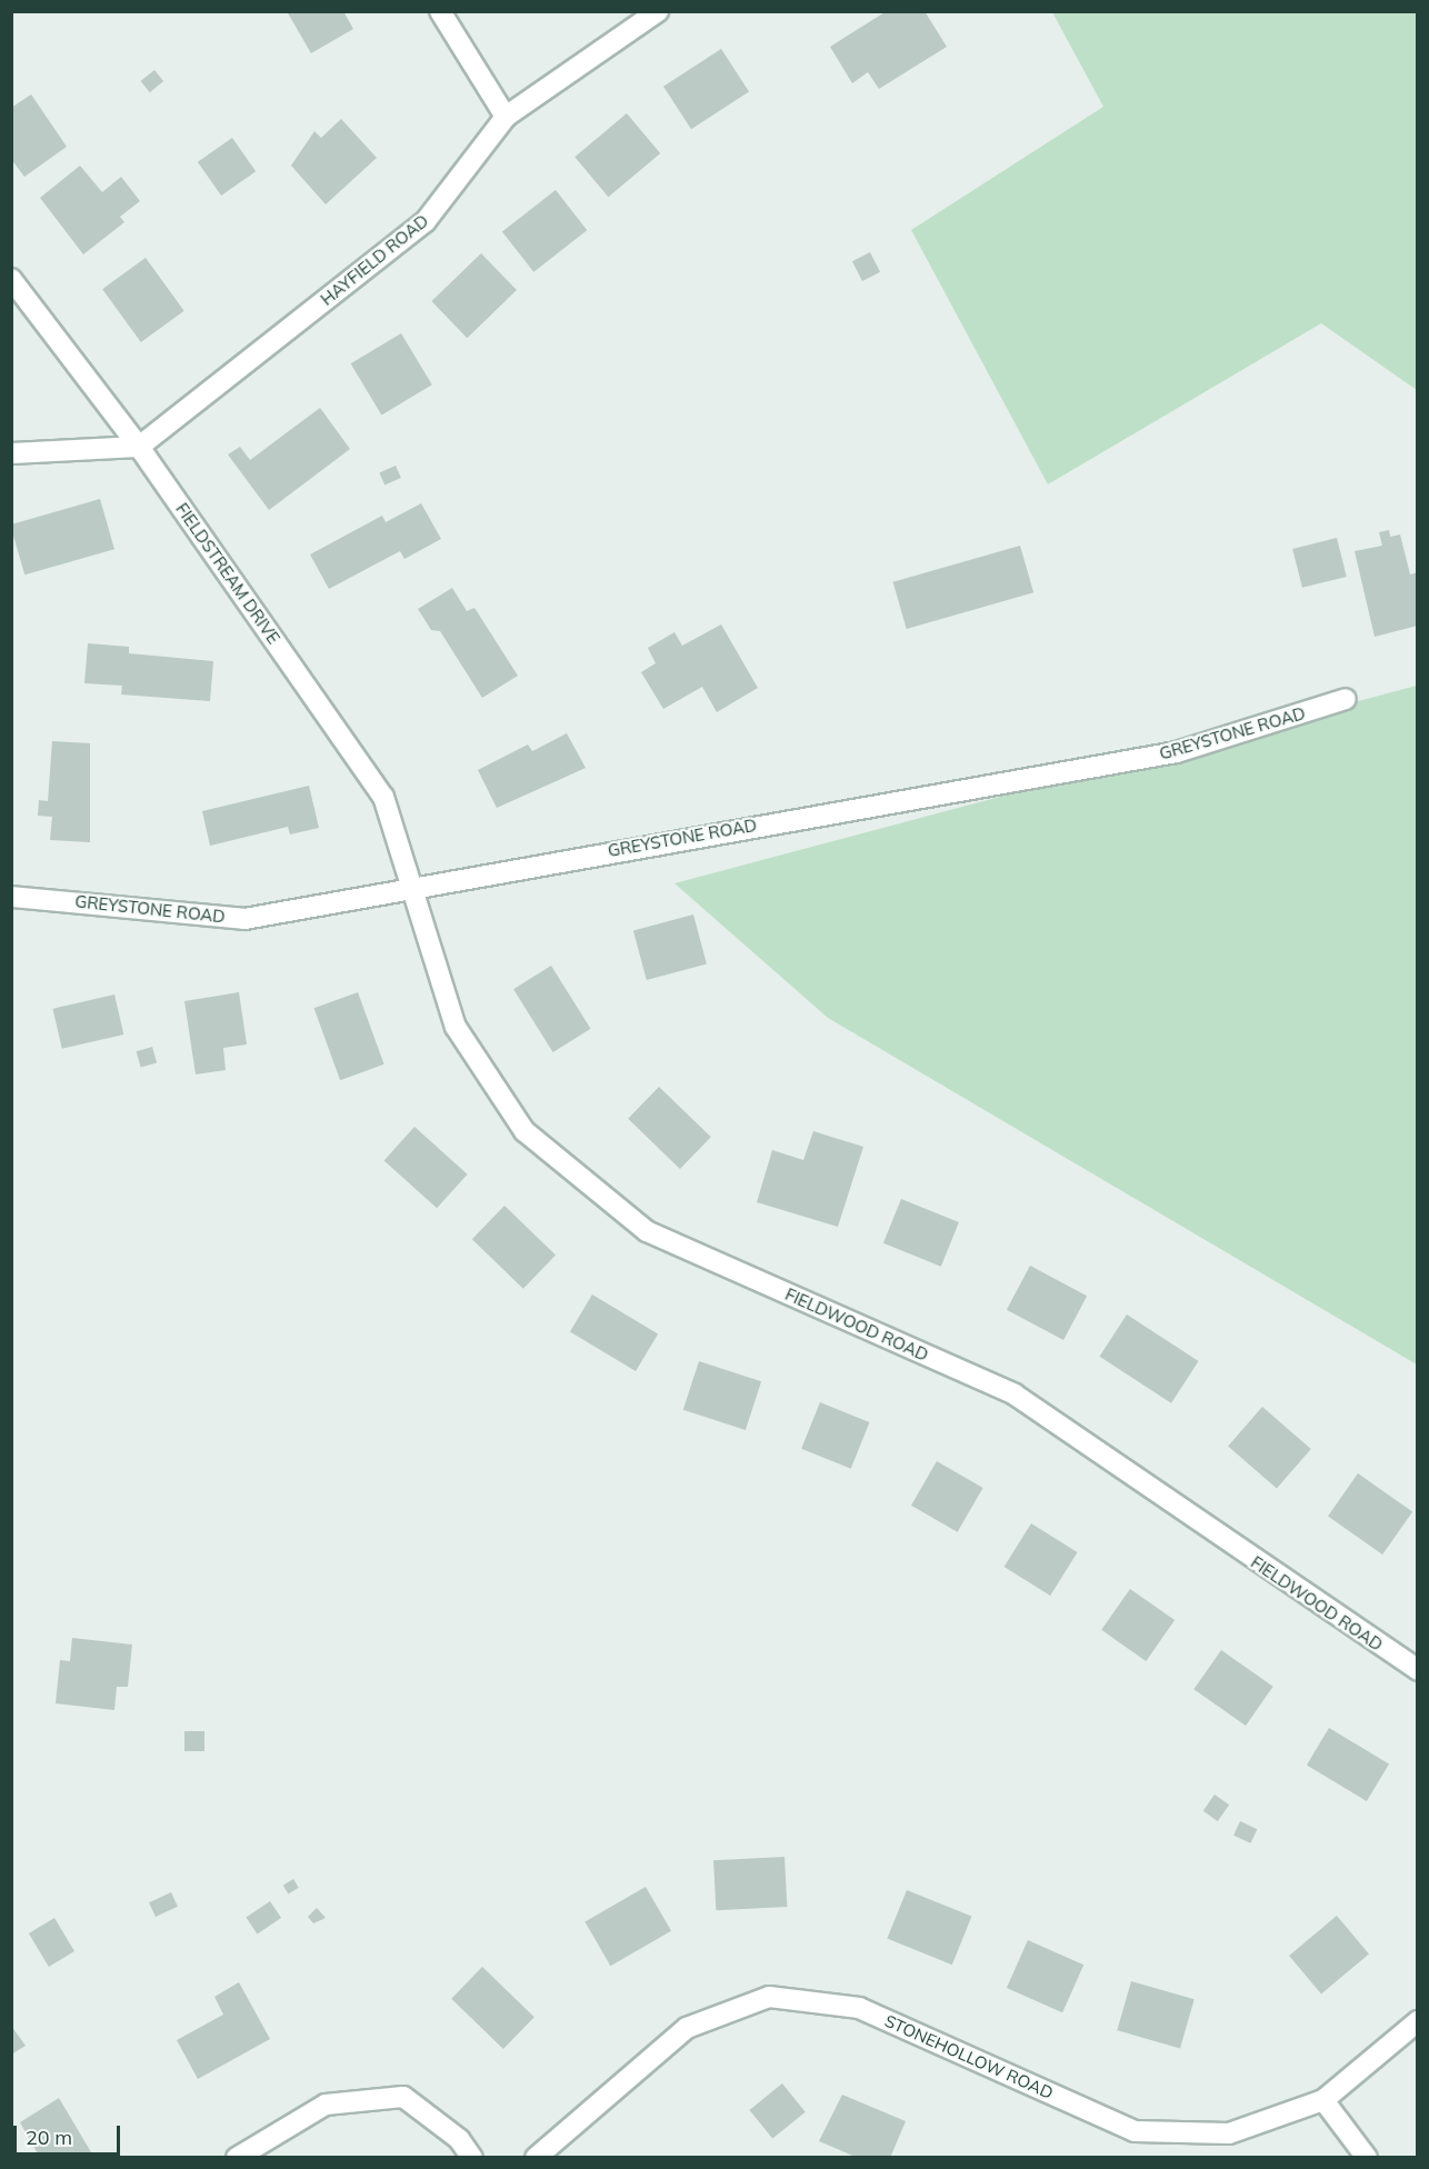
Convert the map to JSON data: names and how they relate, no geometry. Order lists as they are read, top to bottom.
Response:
{
  "streets": {
    "street": [
      "HAYFIELD ROAD",
      "FIELDSTREAM DRIVE",
      "GREYSTONE ROAD",
      "FIELDWOOD ROAD",
      "STONEHOLLOW ROAD"
    ]
  },
  "crossings": [
    ["HAYFIELD ROAD", "FIELDSTREAM DRIVE"],
    ["FIELDSTREAM DRIVE", "GREYSTONE ROAD"],
    ["FIELDSTREAM DRIVE", "FIELDWOOD ROAD"],
    ["GREYSTONE ROAD", "FIELDWOOD ROAD"]
  ],
  "scale_bar": "20 m"
}
